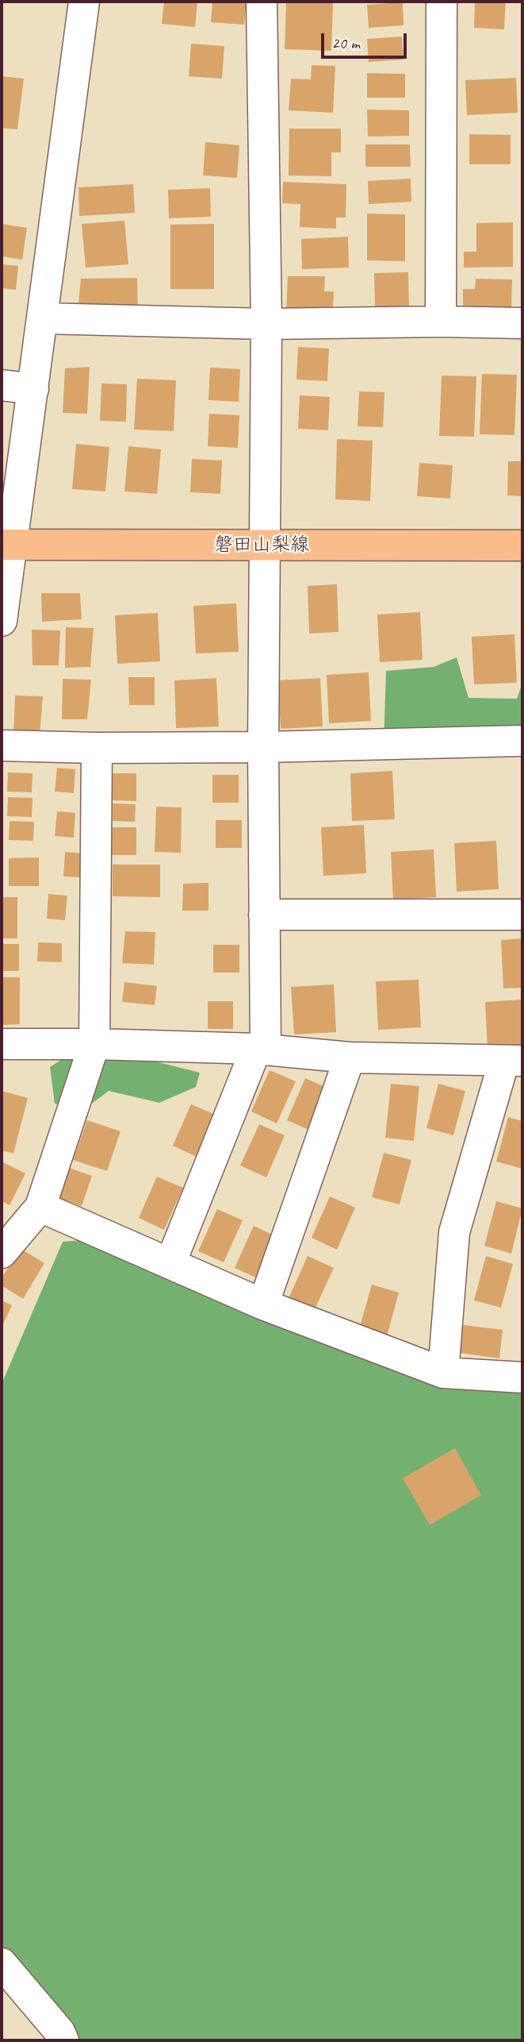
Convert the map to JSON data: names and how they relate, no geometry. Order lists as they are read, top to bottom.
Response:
{
  "streets": {
    "main road": ["磐田山梨線"]
  },
  "scale_bar": "20 m"
}
